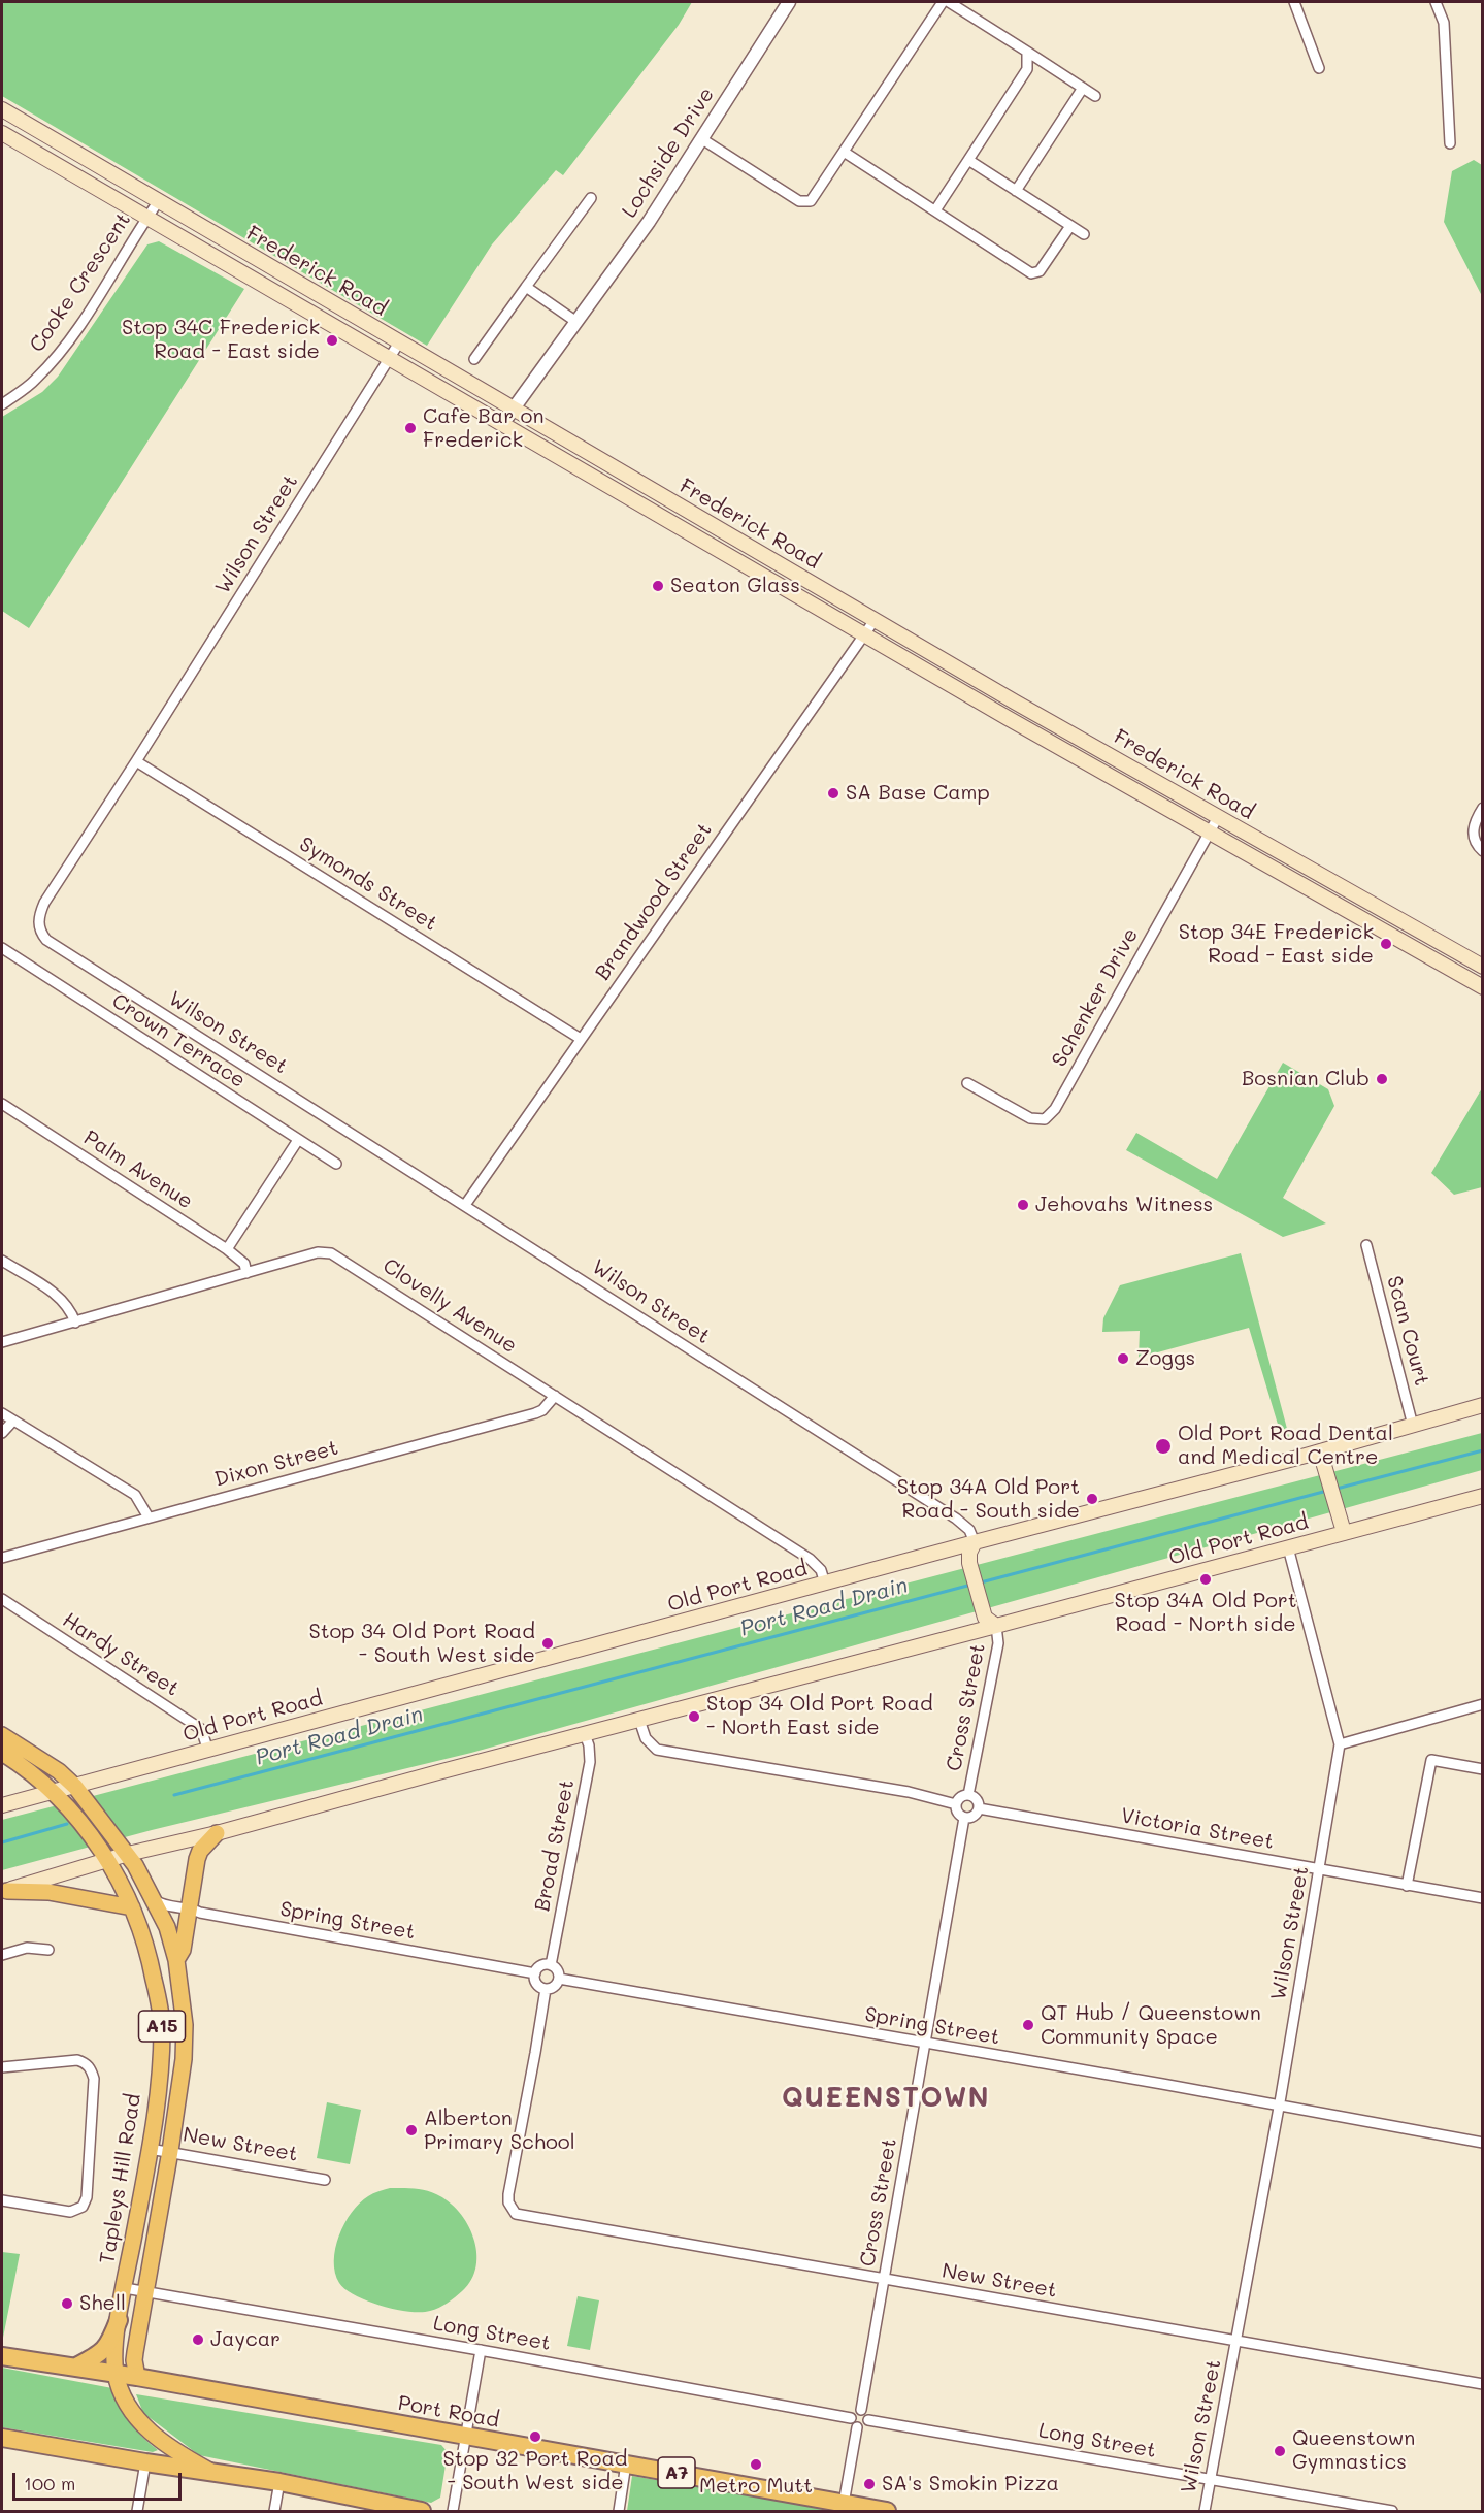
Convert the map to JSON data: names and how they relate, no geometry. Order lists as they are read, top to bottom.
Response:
{
  "streets": {
    "highway": ["Port Road", "A7"],
    "main road": [
      "Frederick Road",
      "Old Port Road",
      "A15",
      "Tapleys Hill Road"
    ],
    "street": [
      "Lochside Drive",
      "Cooke Crescent",
      "Wilson Street",
      "Symonds Street",
      "Brandwood Street",
      "Schenker Drive",
      "Crown Terrace",
      "Palm Avenue",
      "Clovelly Avenue",
      "Scan Court",
      "Dixon Street",
      "Hardy Street",
      "Cross Street",
      "Victoria Street",
      "Broad Street",
      "Spring Street",
      "New Street",
      "Long Street"
    ]
  },
  "crossings": [
    ["Lochside Drive", "Frederick Road"],
    ["Frederick Road", "Cooke Crescent"],
    ["Frederick Road", "Wilson Street"],
    ["Frederick Road", "Brandwood Street"],
    ["Frederick Road", "Schenker Drive"],
    ["Wilson Street", "Symonds Street"],
    ["Wilson Street", "Brandwood Street"],
    ["Wilson Street", "Old Port Road"],
    ["Wilson Street", "Victoria Street"],
    ["Wilson Street", "Spring Street"],
    ["Wilson Street", "New Street"],
    ["Wilson Street", "Long Street"],
    ["Symonds Street", "Brandwood Street"],
    ["Palm Avenue", "Clovelly Avenue"],
    ["Clovelly Avenue", "Dixon Street"],
    ["Clovelly Avenue", "Old Port Road"],
    ["Scan Court", "Old Port Road"],
    ["Old Port Road", "Hardy Street"],
    ["Old Port Road", "Cross Street"],
    ["Old Port Road", "Broad Street"],
    ["Old Port Road", "A15"],
    ["Old Port Road", "Tapleys Hill Road"],
    ["Cross Street", "Victoria Street"],
    ["Cross Street", "Spring Street"],
    ["Cross Street", "New Street"],
    ["Cross Street", "Long Street"],
    ["Broad Street", "Spring Street"],
    ["Broad Street", "New Street"],
    ["Spring Street", "A15"],
    ["Spring Street", "New Street"],
    ["A15", "New Street"],
    ["A15", "Tapleys Hill Road"],
    ["A15", "Long Street"],
    ["A15", "Port Road"],
    ["New Street", "Tapleys Hill Road"],
    ["Tapleys Hill Road", "Long Street"],
    ["Tapleys Hill Road", "Port Road"]
  ],
  "districts": ["QUEENSTOWN"],
  "water": ["Port Road Drain"],
  "places": [
    "Stop 34C Frederick Road - East side",
    "Cafe Bar on Frederick",
    "Seaton Glass",
    "SA Base Camp",
    "Stop 34E Frederick Road - East side",
    "Bosnian Club",
    "Jehovahs Witness",
    "Zoggs",
    "Old Port Road Dental and Medical Centre",
    "Stop 34A Old Port Road - South side",
    "Stop 34A Old Port Road - North side",
    "Stop 34 Old Port Road - South West side",
    "Stop 34 Old Port Road - North East side",
    "QT Hub / Queenstown Community Space",
    "Alberton Primary School",
    "Shell",
    "Jaycar",
    "Stop 32 Port Road - South West side",
    "Queenstown Gymnastics",
    "Metro Mutt",
    "SA's Smokin Pizza"
  ],
  "scale_bar": "100 m"
}
